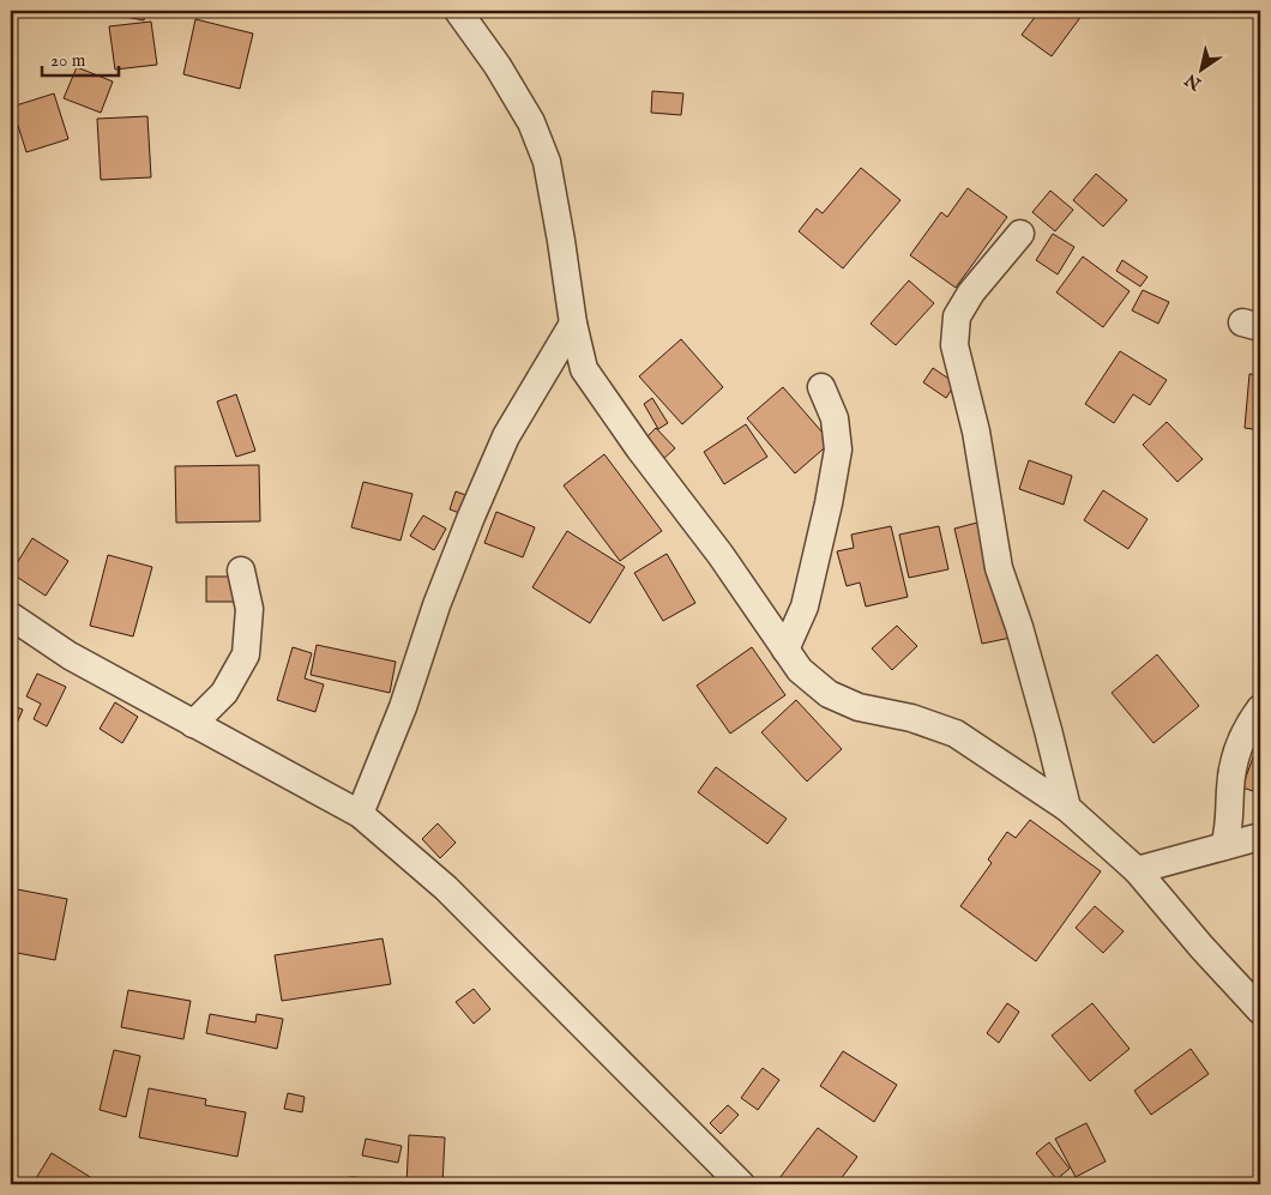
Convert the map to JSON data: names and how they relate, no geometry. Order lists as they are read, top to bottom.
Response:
{
  "scale_bar": "20 m",
  "north": "bottom left"
}
